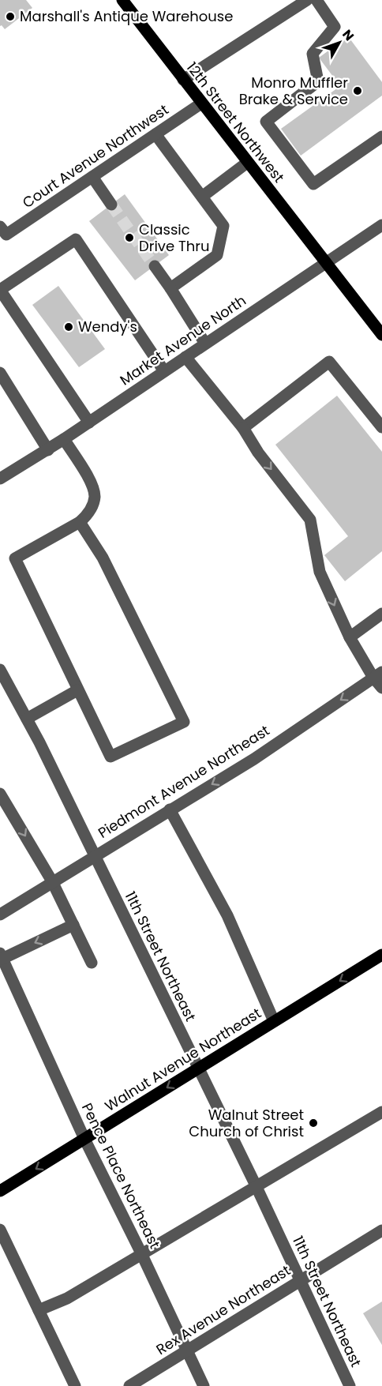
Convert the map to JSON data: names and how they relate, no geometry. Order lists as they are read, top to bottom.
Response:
{
  "streets": {
    "main road": ["12th Street Northwest", "Walnut Avenue Northeast"],
    "street": [
      "Court Avenue Northwest",
      "Market Avenue North",
      "Piedmont Avenue Northeast",
      "11th Street Northeast",
      "Pence Place Northeast",
      "Rex Avenue Northeast"
    ]
  },
  "crossings": [
    ["12th Street Northwest", "Court Avenue Northwest"],
    ["12th Street Northwest", "Market Avenue North"],
    ["Piedmont Avenue Northeast", "11th Street Northeast"],
    ["11th Street Northeast", "Walnut Avenue Northeast"],
    ["11th Street Northeast", "Rex Avenue Northeast"],
    ["Walnut Avenue Northeast", "Pence Place Northeast"],
    ["Pence Place Northeast", "Rex Avenue Northeast"]
  ],
  "one_way": ["Piedmont Avenue Northeast", "Walnut Avenue Northeast"],
  "places": [
    "Marshall's Antique Warehouse",
    "Monro Muffler Brake & Service",
    "Classic Drive Thru",
    "Wendy's",
    "Walnut Street Church of Christ"
  ],
  "north": "top right"
}
